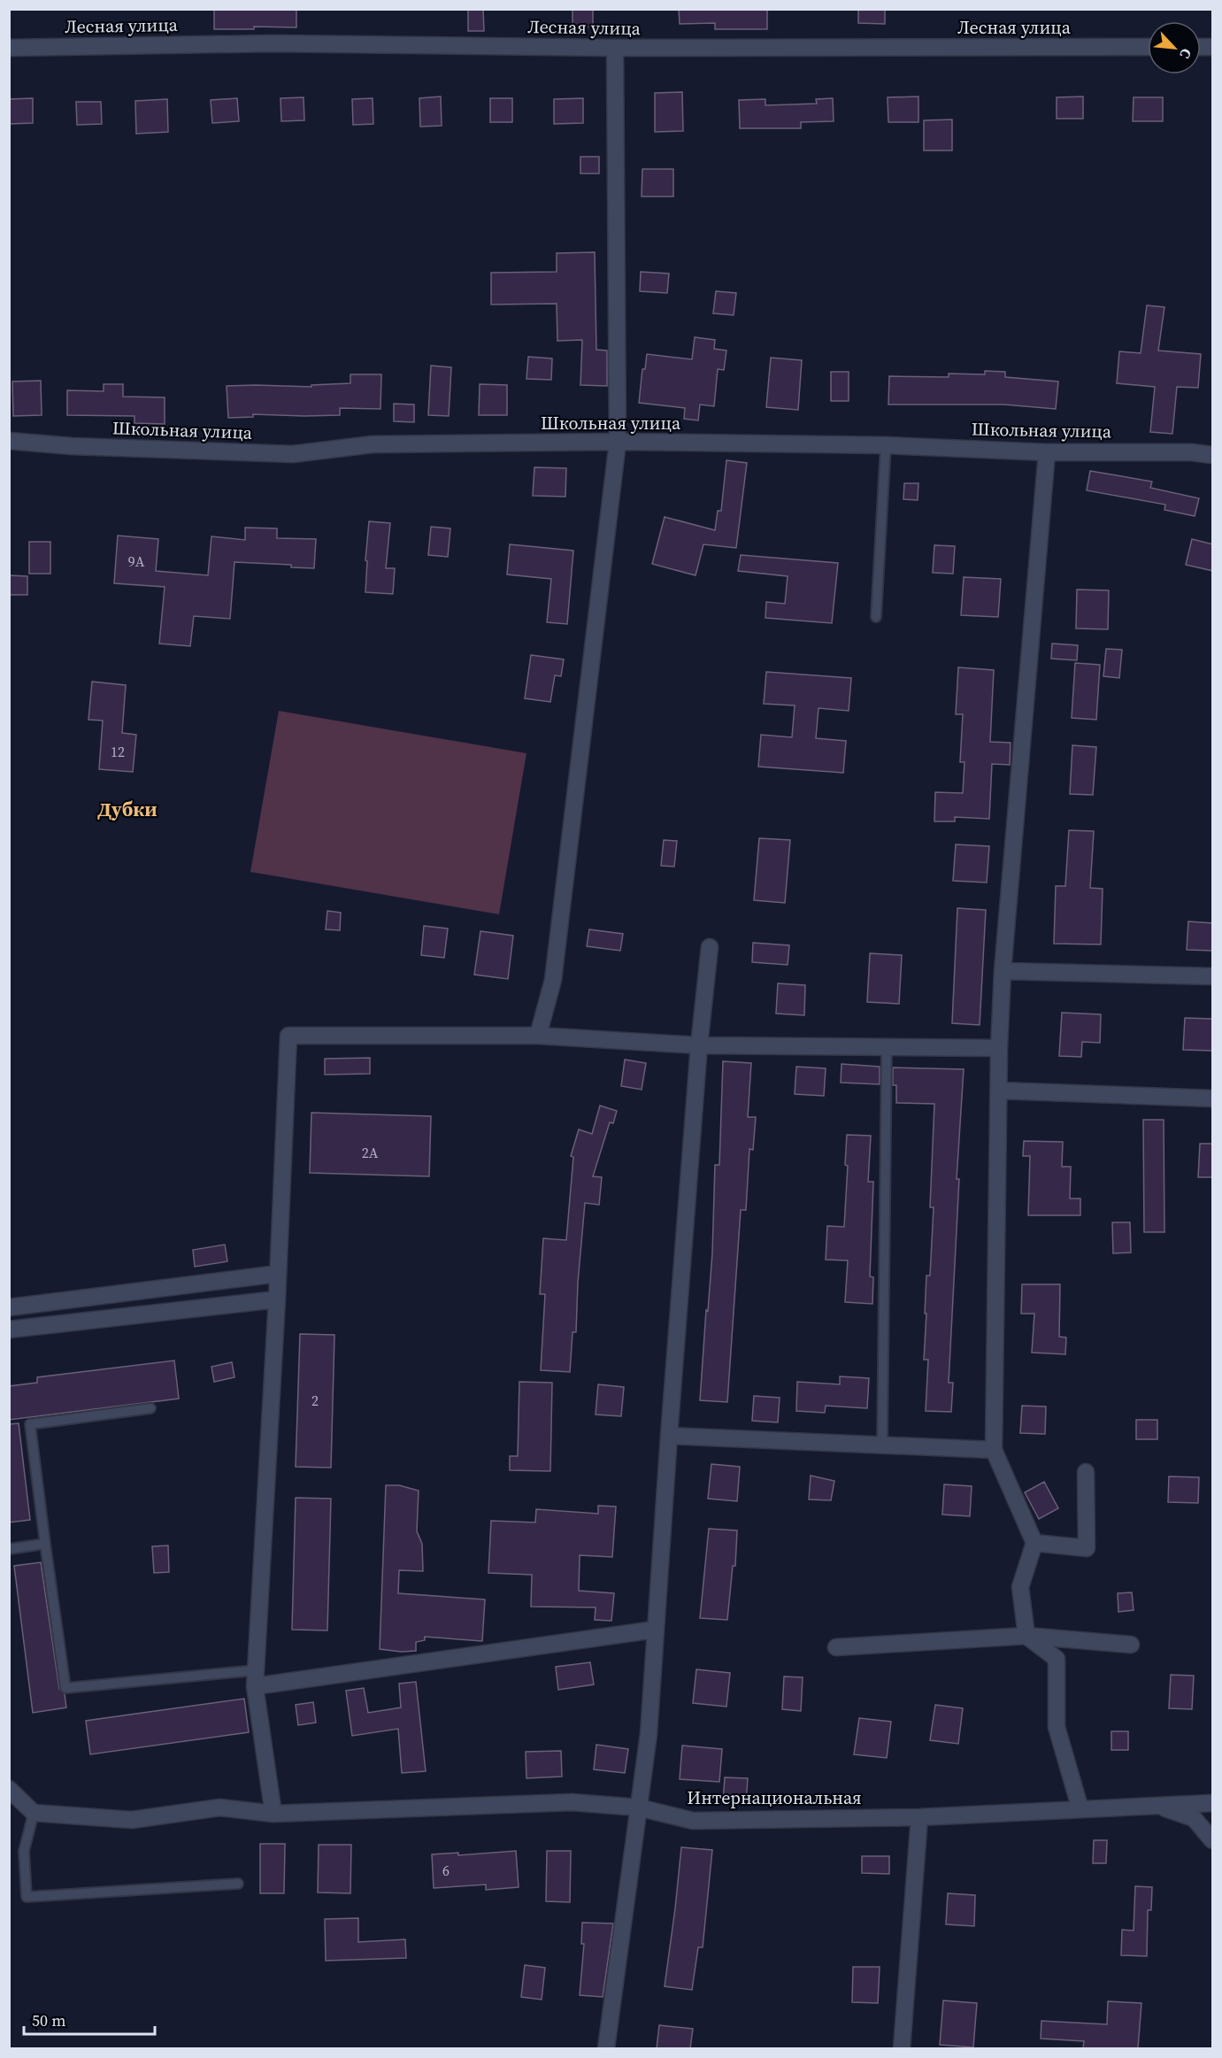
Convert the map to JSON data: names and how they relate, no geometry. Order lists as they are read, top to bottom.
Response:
{
  "streets": {
    "street": ["Лесная улица", "Школьная улица", "Интернациональная"]
  },
  "districts": ["Дубки"],
  "house_numbers": [
    "9А",
    "12",
    "2А",
    "2",
    "6"
  ],
  "scale_bar": "50 m",
  "north": "bottom right"
}
